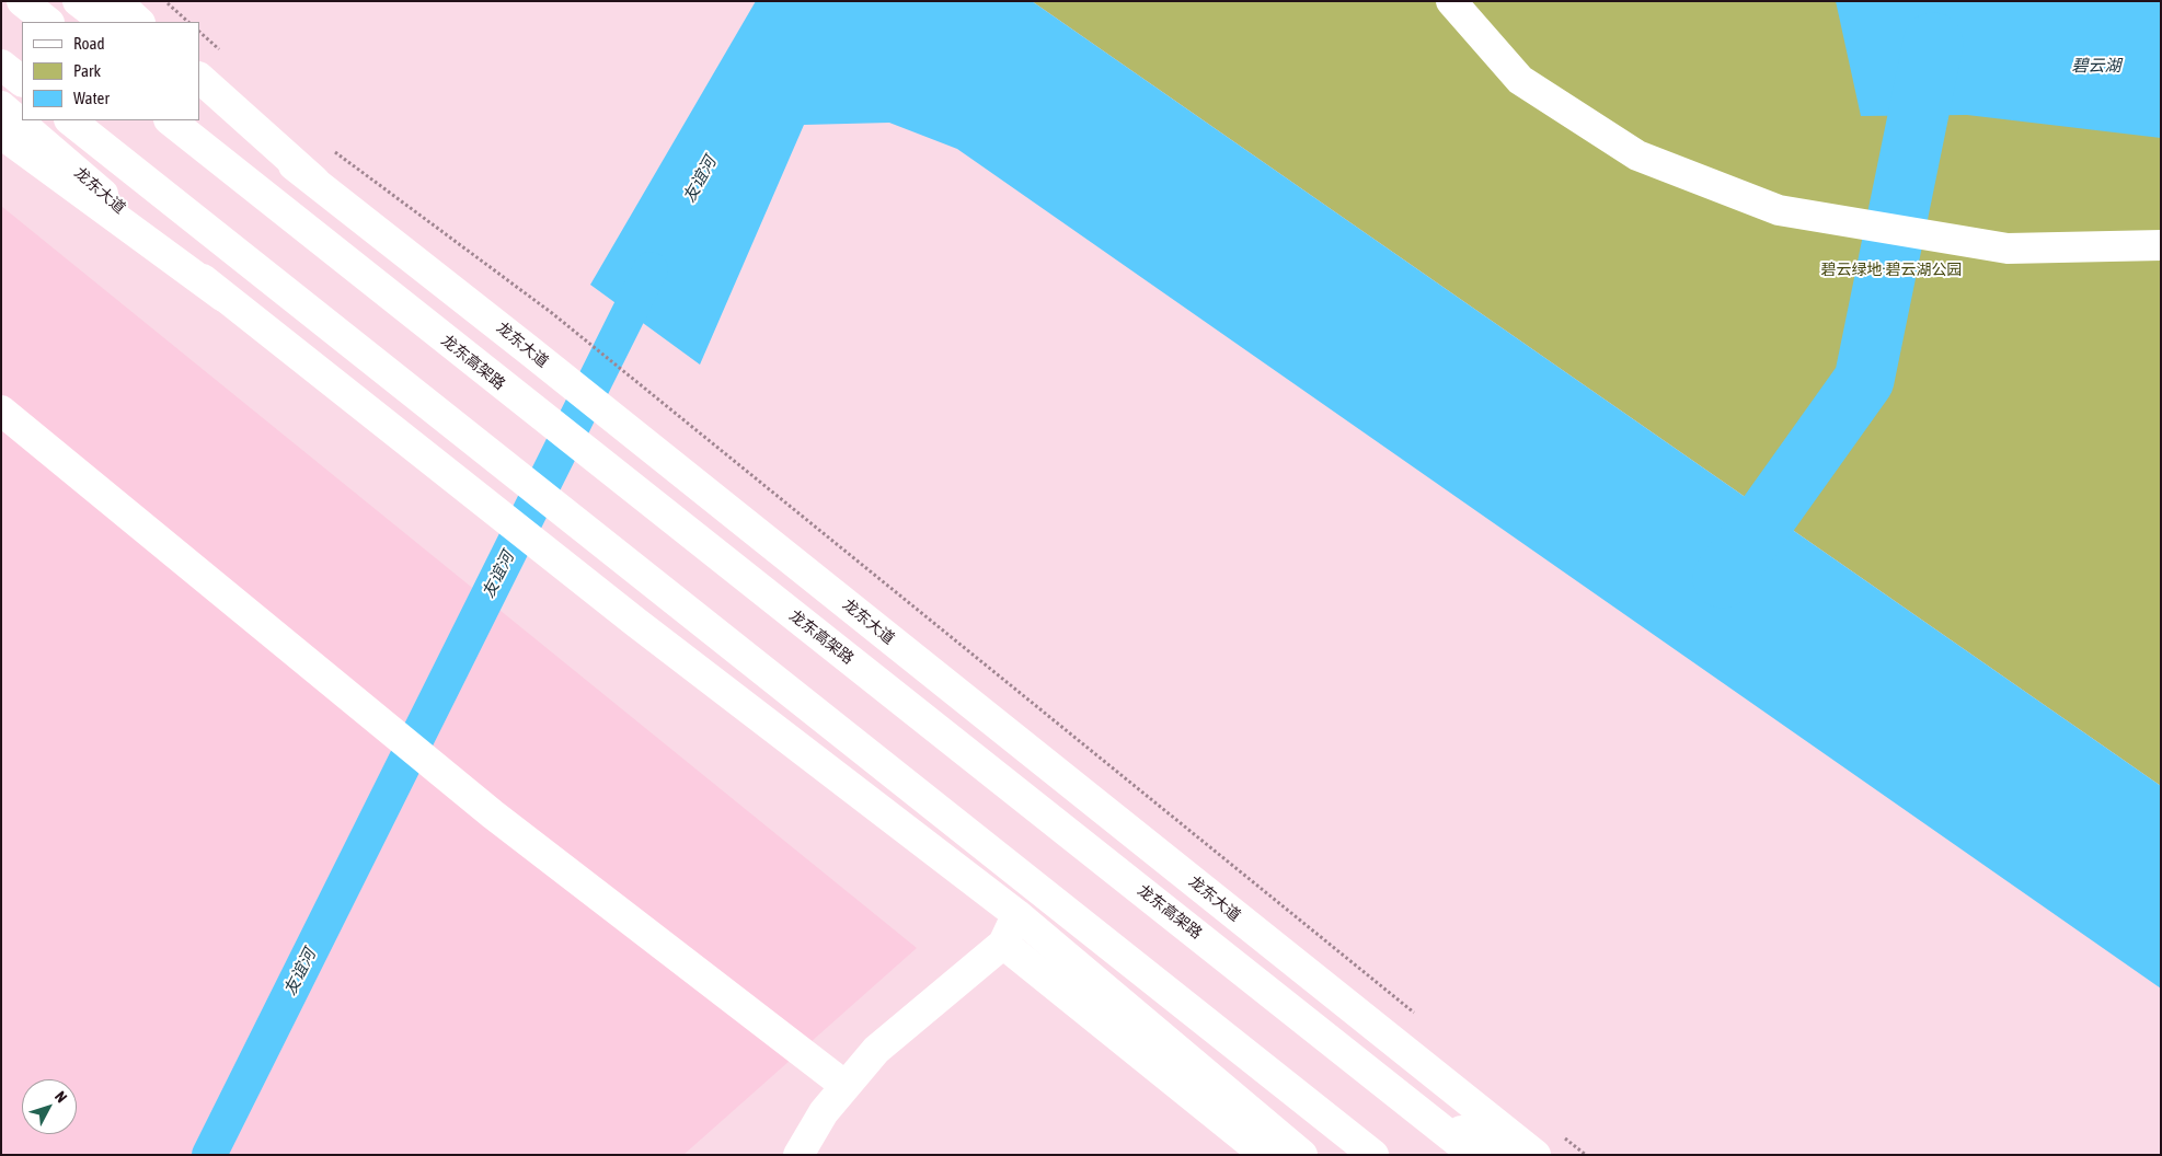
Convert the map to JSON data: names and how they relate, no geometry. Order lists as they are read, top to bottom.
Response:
{
  "streets": {
    "main road": ["龙东大道", "龙东高架路"]
  },
  "water": ["碧云湖", "友谊河"],
  "parks": ["碧云绿地·碧云湖公园"],
  "legend": ["Road", "Park", "Water"],
  "north": "top right"
}
